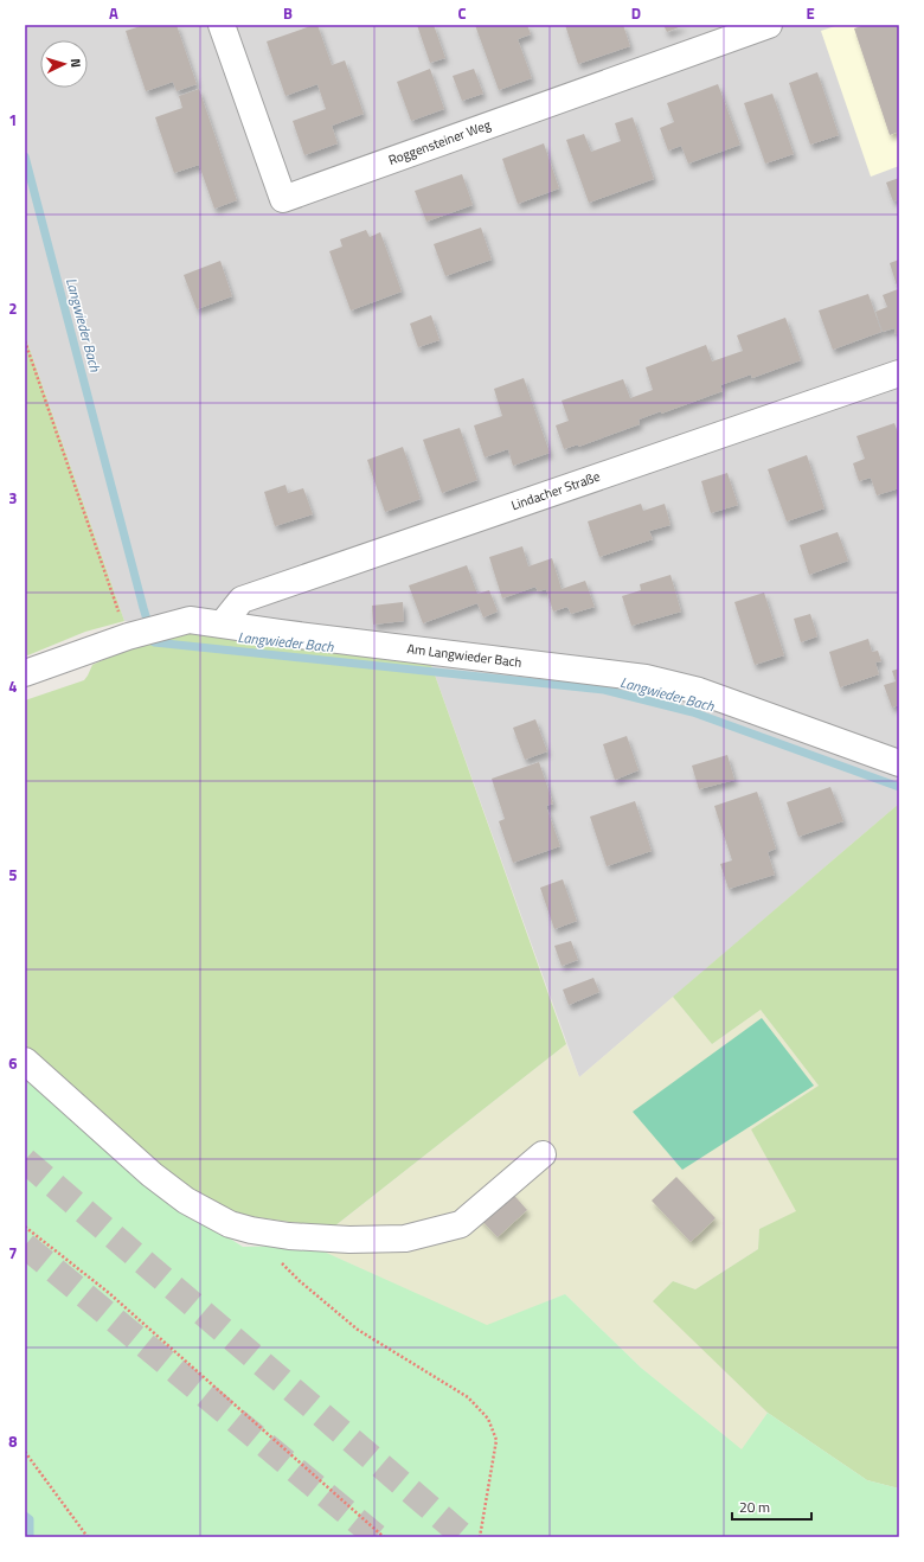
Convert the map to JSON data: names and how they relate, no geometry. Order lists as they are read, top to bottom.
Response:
{
  "streets": {
    "street": ["Roggensteiner Weg", "Lindacher Straße", "Am Langwieder Bach"]
  },
  "crossings": [
    ["Lindacher Straße", "Am Langwieder Bach"]
  ],
  "water": ["Langwieder Bach"],
  "scale_bar": "20 m",
  "north": "right",
  "grid": {
    "columns": [
      "A",
      "B",
      "C",
      "D",
      "E"
    ],
    "rows": [
      "1",
      "2",
      "3",
      "4",
      "5",
      "6",
      "7",
      "8"
    ]
  }
}
